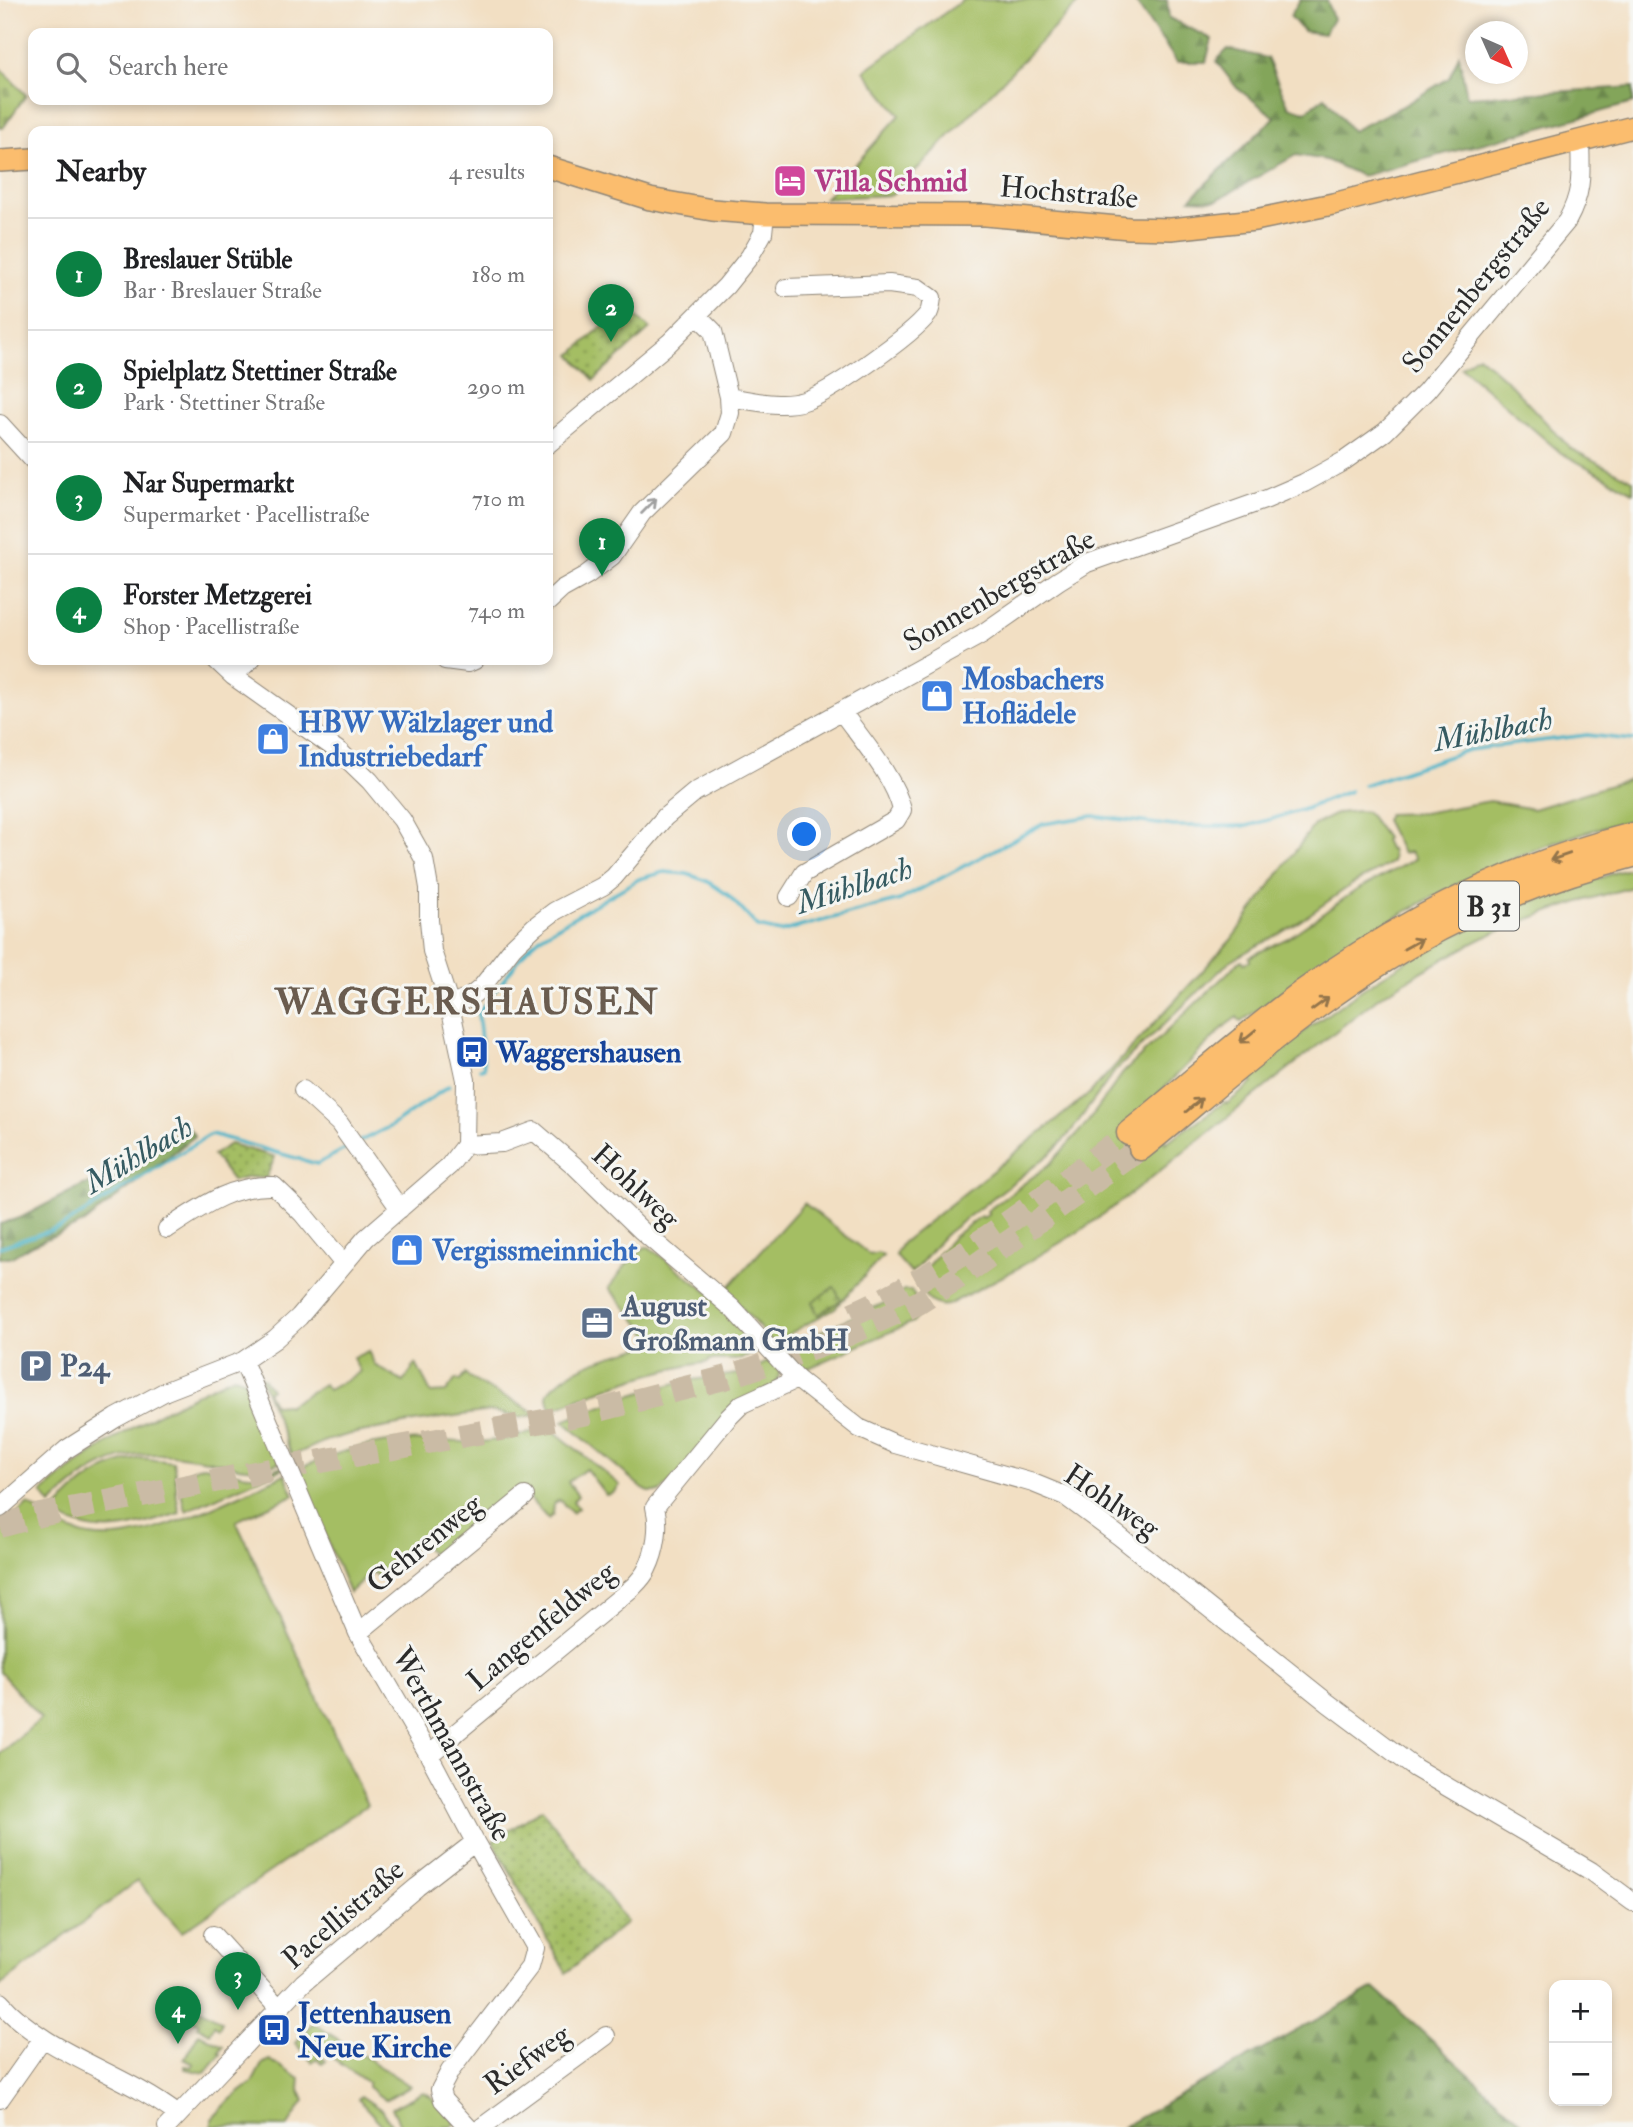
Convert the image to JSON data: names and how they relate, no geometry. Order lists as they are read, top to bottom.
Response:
{
  "streets": {
    "highway": ["B 31"],
    "main road": ["Hochstraße"],
    "street": [
      "Sonnenbergstraße",
      "Hohlweg",
      "Gehrenweg",
      "Langenfeldweg",
      "Werthmannstraße",
      "Pacellistraße",
      "Riefweg"
    ]
  },
  "crossings": [
    ["Hochstraße", "Sonnenbergstraße"],
    ["Hohlweg", "Langenfeldweg"],
    ["Gehrenweg", "Werthmannstraße"],
    ["Langenfeldweg", "Werthmannstraße"],
    ["Werthmannstraße", "Pacellistraße"]
  ],
  "districts": ["WAGGERSHAUSEN"],
  "water": ["Mühlbach"],
  "places": {
    "hotel": ["Villa Schmid"],
    "shop": ["Mosbachers Hoflädele", "HBW Wälzlager und Industriebedarf", "Vergissmeinnicht"],
    "bus stop": ["Waggershausen", "Jettenhausen Neue Kirche"],
    "office": ["August Großmann GmbH"],
    "parking": ["P24"]
  },
  "north": "bottom right",
  "page": {
    "search": "Search here",
    "heading": ["Nearby", "4 results"],
    "list": [
      {
        "mark": "1",
        "name": "Breslauer Stüble",
        "note": "Bar · Breslauer Straße",
        "value": "180 m"
      },
      {
        "mark": "2",
        "name": "Spielplatz Stettiner Straße",
        "note": "Park · Stettiner Straße",
        "value": "290 m"
      },
      {
        "mark": "3",
        "name": "Nar Supermarkt",
        "note": "Supermarket · Pacellistraße",
        "value": "710 m"
      },
      {
        "mark": "4",
        "name": "Forster Metzgerei",
        "note": "Shop · Pacellistraße",
        "value": "740 m"
      }
    ],
    "pins": [
      "2",
      "1",
      "3",
      "4"
    ],
    "map_buttons": ["+", "−"]
  }
}
